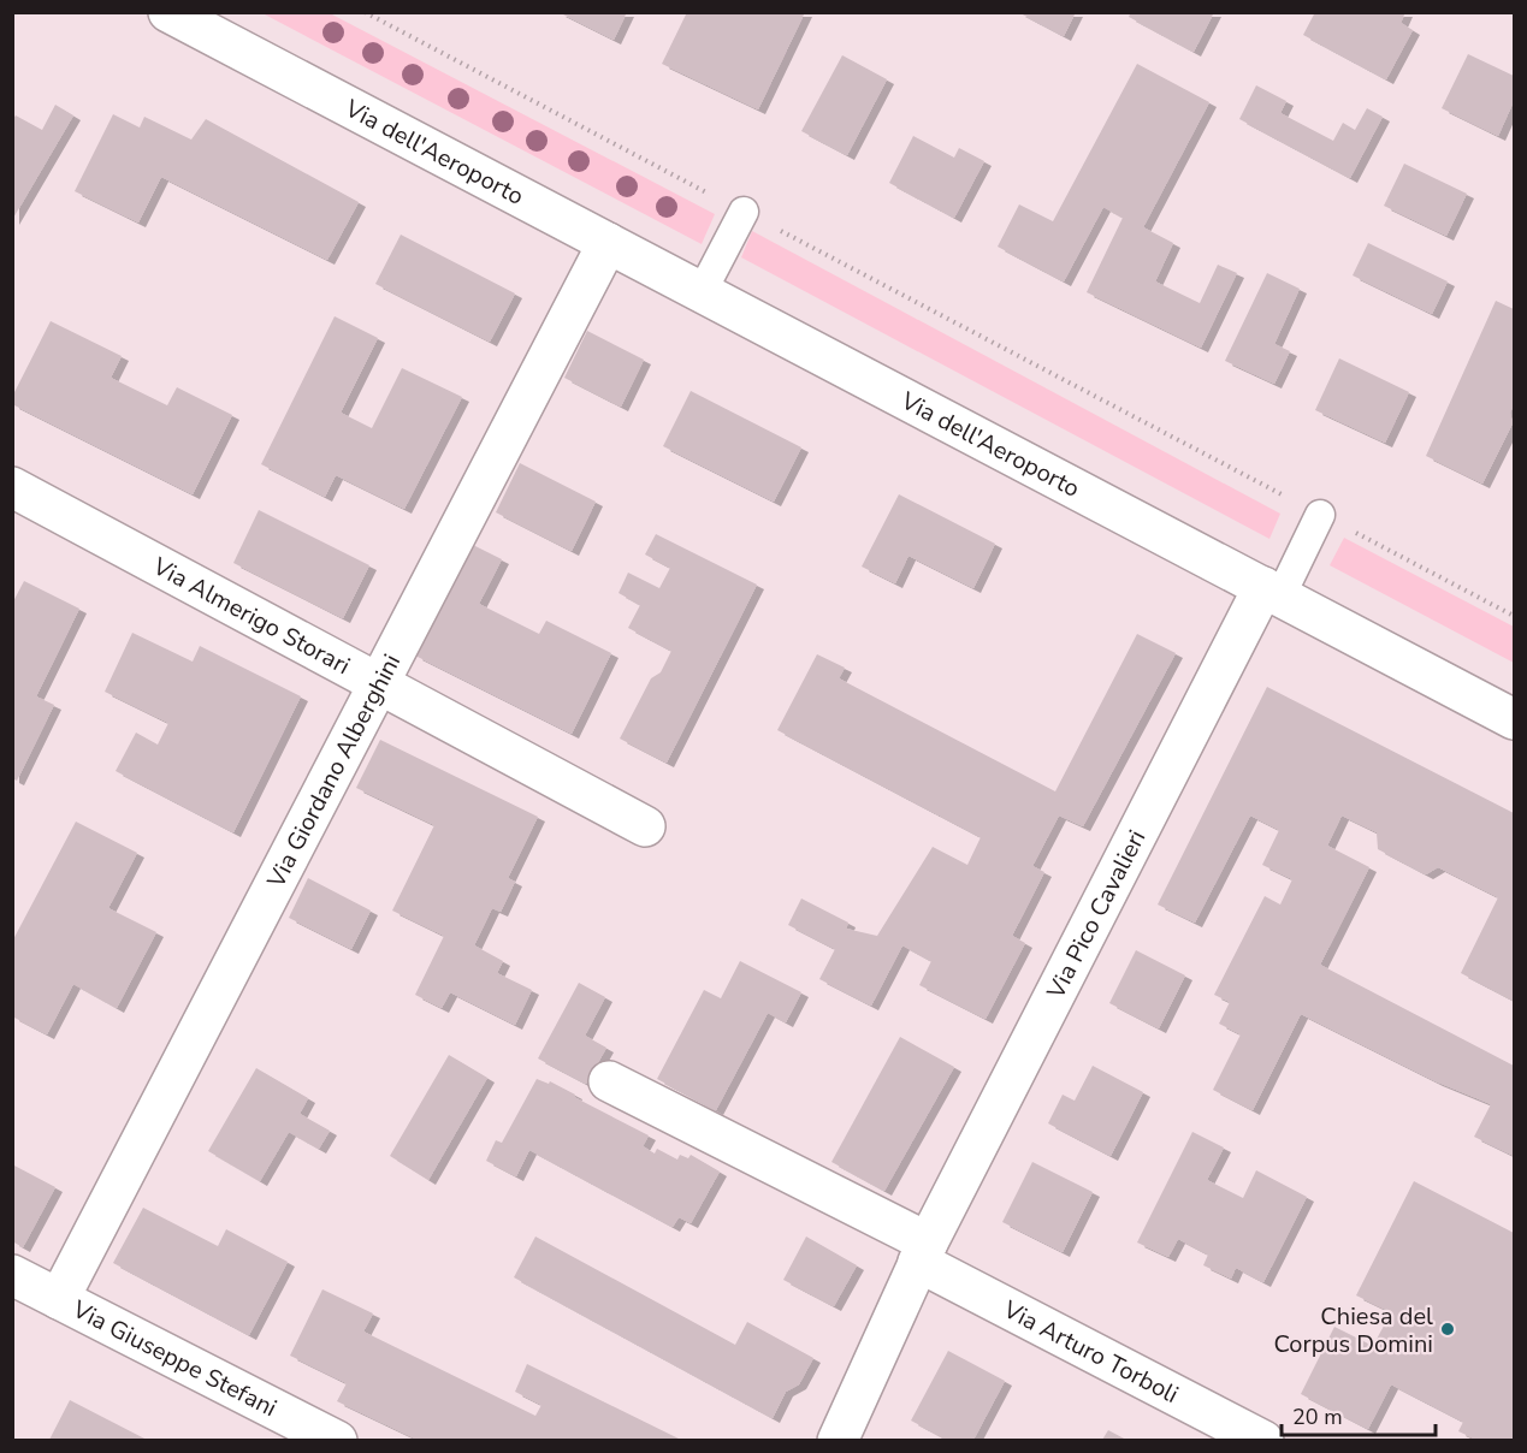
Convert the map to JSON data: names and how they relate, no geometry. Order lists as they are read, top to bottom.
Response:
{
  "streets": {
    "street": [
      "Via dell'Aeroporto",
      "Via Almerigo Storari",
      "Via Giordano Alberghini",
      "Via Pico Cavalieri",
      "Via Arturo Torboli",
      "Via Giuseppe Stefani"
    ]
  },
  "crossings": [
    ["Via dell'Aeroporto", "Via Giordano Alberghini"],
    ["Via dell'Aeroporto", "Via Pico Cavalieri"],
    ["Via Almerigo Storari", "Via Giordano Alberghini"],
    ["Via Giordano Alberghini", "Via Giuseppe Stefani"],
    ["Via Pico Cavalieri", "Via Arturo Torboli"]
  ],
  "places": ["Chiesa del Corpus Domini"],
  "scale_bar": "20 m"
}
